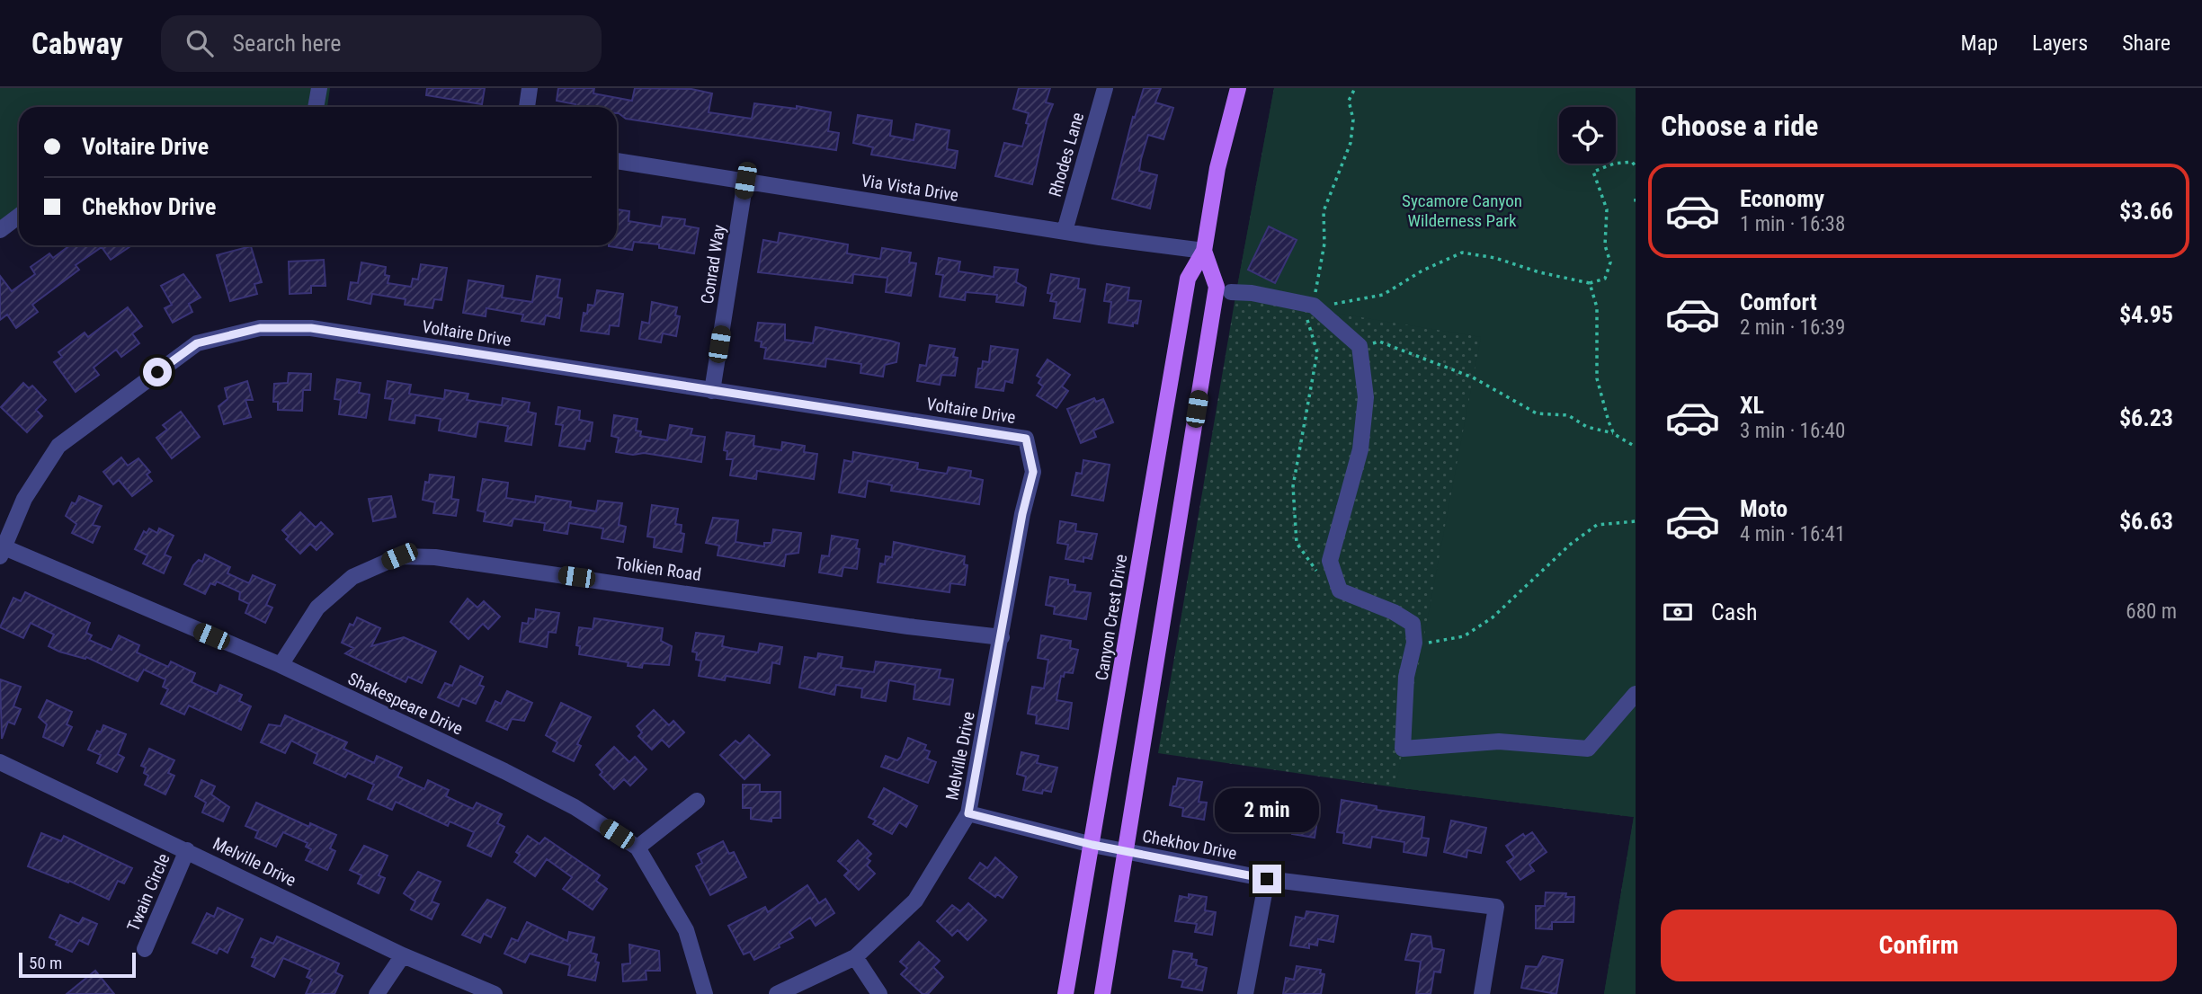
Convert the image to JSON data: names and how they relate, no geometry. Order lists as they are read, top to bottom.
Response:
{
  "streets": {
    "main road": ["Canyon Crest Drive"],
    "street": [
      "Rhodes Lane",
      "Via Vista Drive",
      "Conrad Way",
      "Voltaire Drive",
      "Tolkien Road",
      "Shakespeare Drive",
      "Melville Drive",
      "Chekhov Drive",
      "Twain Circle"
    ]
  },
  "crossings": [
    ["Rhodes Lane", "Via Vista Drive"],
    ["Via Vista Drive", "Conrad Way"],
    ["Via Vista Drive", "Canyon Crest Drive"],
    ["Conrad Way", "Voltaire Drive"],
    ["Voltaire Drive", "Shakespeare Drive"],
    ["Voltaire Drive", "Melville Drive"],
    ["Tolkien Road", "Shakespeare Drive"],
    ["Tolkien Road", "Melville Drive"],
    ["Canyon Crest Drive", "Chekhov Drive"],
    ["Melville Drive", "Chekhov Drive"],
    ["Melville Drive", "Twain Circle"]
  ],
  "parks": ["Sycamore Canyon Wilderness Park"],
  "scale_bar": "50 m",
  "page": {
    "header": "Cabway",
    "search": "Search here",
    "nav": ["Map", "Layers", "Share"],
    "heading": "Choose a ride",
    "banner": ["Voltaire Drive", "Chekhov Drive"],
    "list": [
      {
        "name": "Economy",
        "note": "1 min · 16:38",
        "value": "$3.66"
      },
      {
        "name": "Comfort",
        "note": "2 min · 16:39",
        "value": "$4.95"
      },
      {
        "name": "XL",
        "note": "3 min · 16:40",
        "value": "$6.23"
      },
      {
        "name": "Moto",
        "note": "4 min · 16:41",
        "value": "$6.63"
      }
    ],
    "pay": ["Cash", "680 m"],
    "bubble": "2 min",
    "buttons": "Confirm",
    "scale": "50 m"
  }
}
